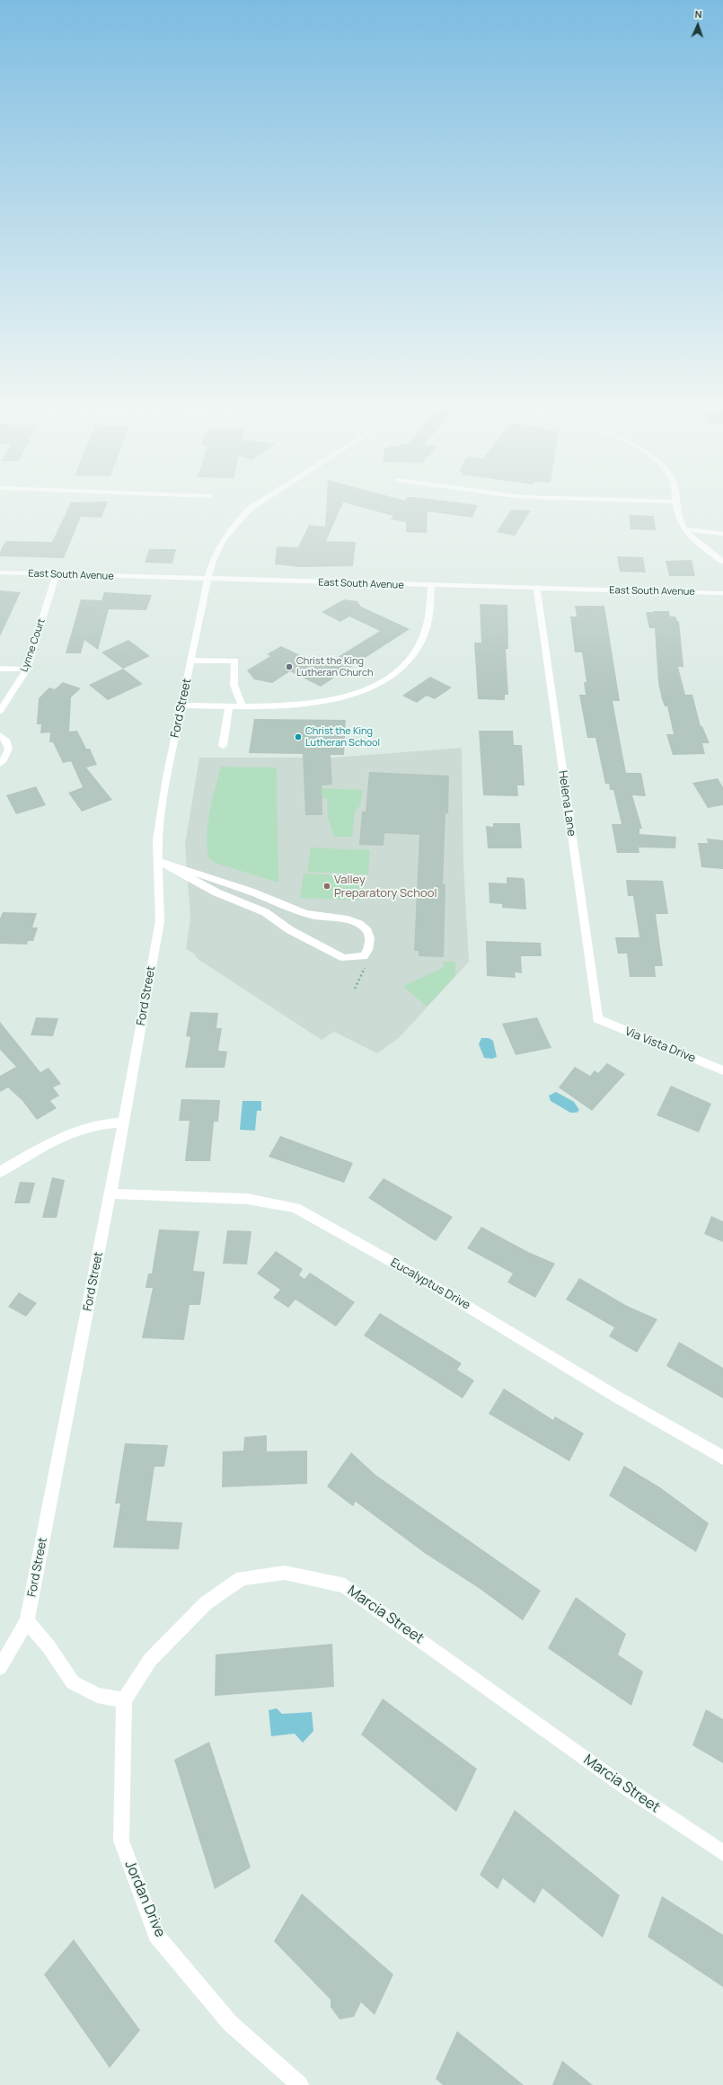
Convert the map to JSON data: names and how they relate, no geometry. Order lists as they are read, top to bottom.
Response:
{
  "streets": {
    "street": [
      "East South Avenue",
      "Lynne Court",
      "Ford Street",
      "Helena Lane",
      "Via Vista Drive",
      "Eucalyptus Drive",
      "Marcia Street",
      "Jordan Drive"
    ]
  },
  "crossings": [
    ["East South Avenue", "Lynne Court"],
    ["East South Avenue", "Ford Street"],
    ["East South Avenue", "Helena Lane"],
    ["Ford Street", "Eucalyptus Drive"],
    ["Helena Lane", "Via Vista Drive"],
    ["Marcia Street", "Jordan Drive"]
  ],
  "places": ["Christ the King Lutheran Church", "Christ the King Lutheran School", "Valley Preparatory School"],
  "north": "top"
}
